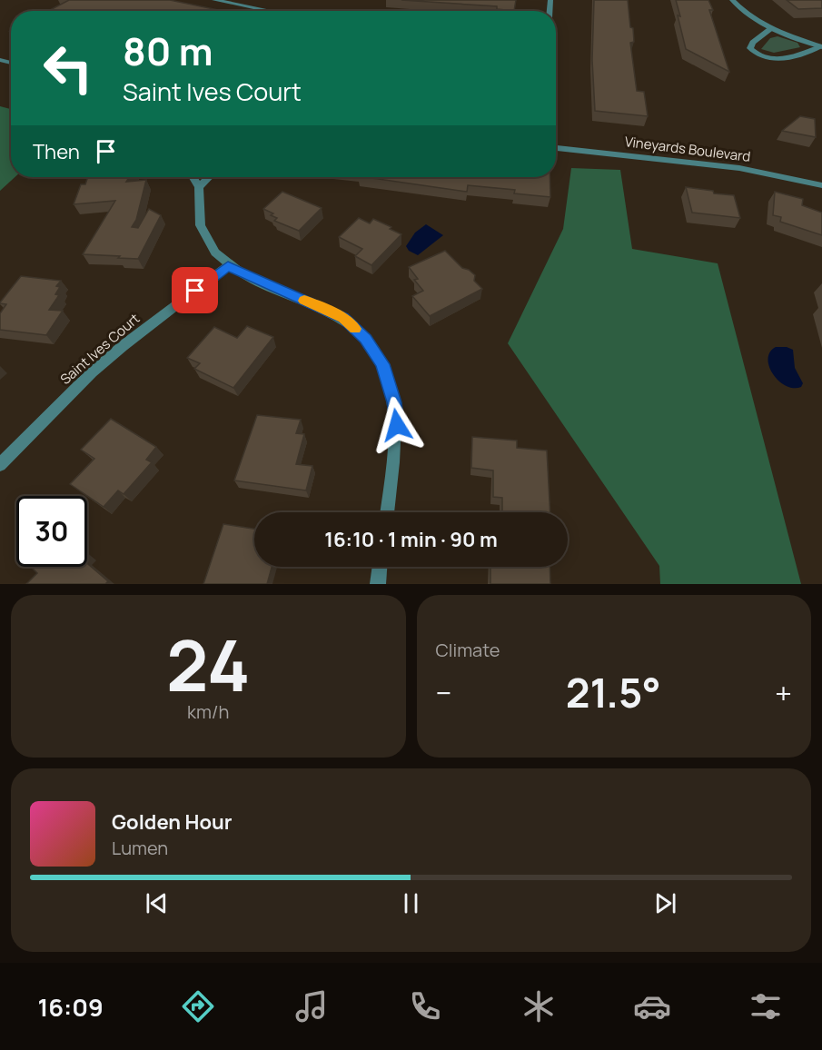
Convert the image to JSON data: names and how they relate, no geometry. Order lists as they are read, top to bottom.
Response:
{
  "streets": {
    "street": ["Vineyards Boulevard", "Saint Ives Court"]
  },
  "page": {
    "turn": ["80 m", "Saint Ives Court"],
    "then": "Then",
    "limit": "30",
    "trip": "16:10 · 1 min · 90 m",
    "tile": [
      ["24", "km/h"],
      "Climate"
    ],
    "heat": ["−", "21.5°", "+"],
    "song": ["Golden Hour", "Lumen"],
    "tabs": "16:09"
  }
}
